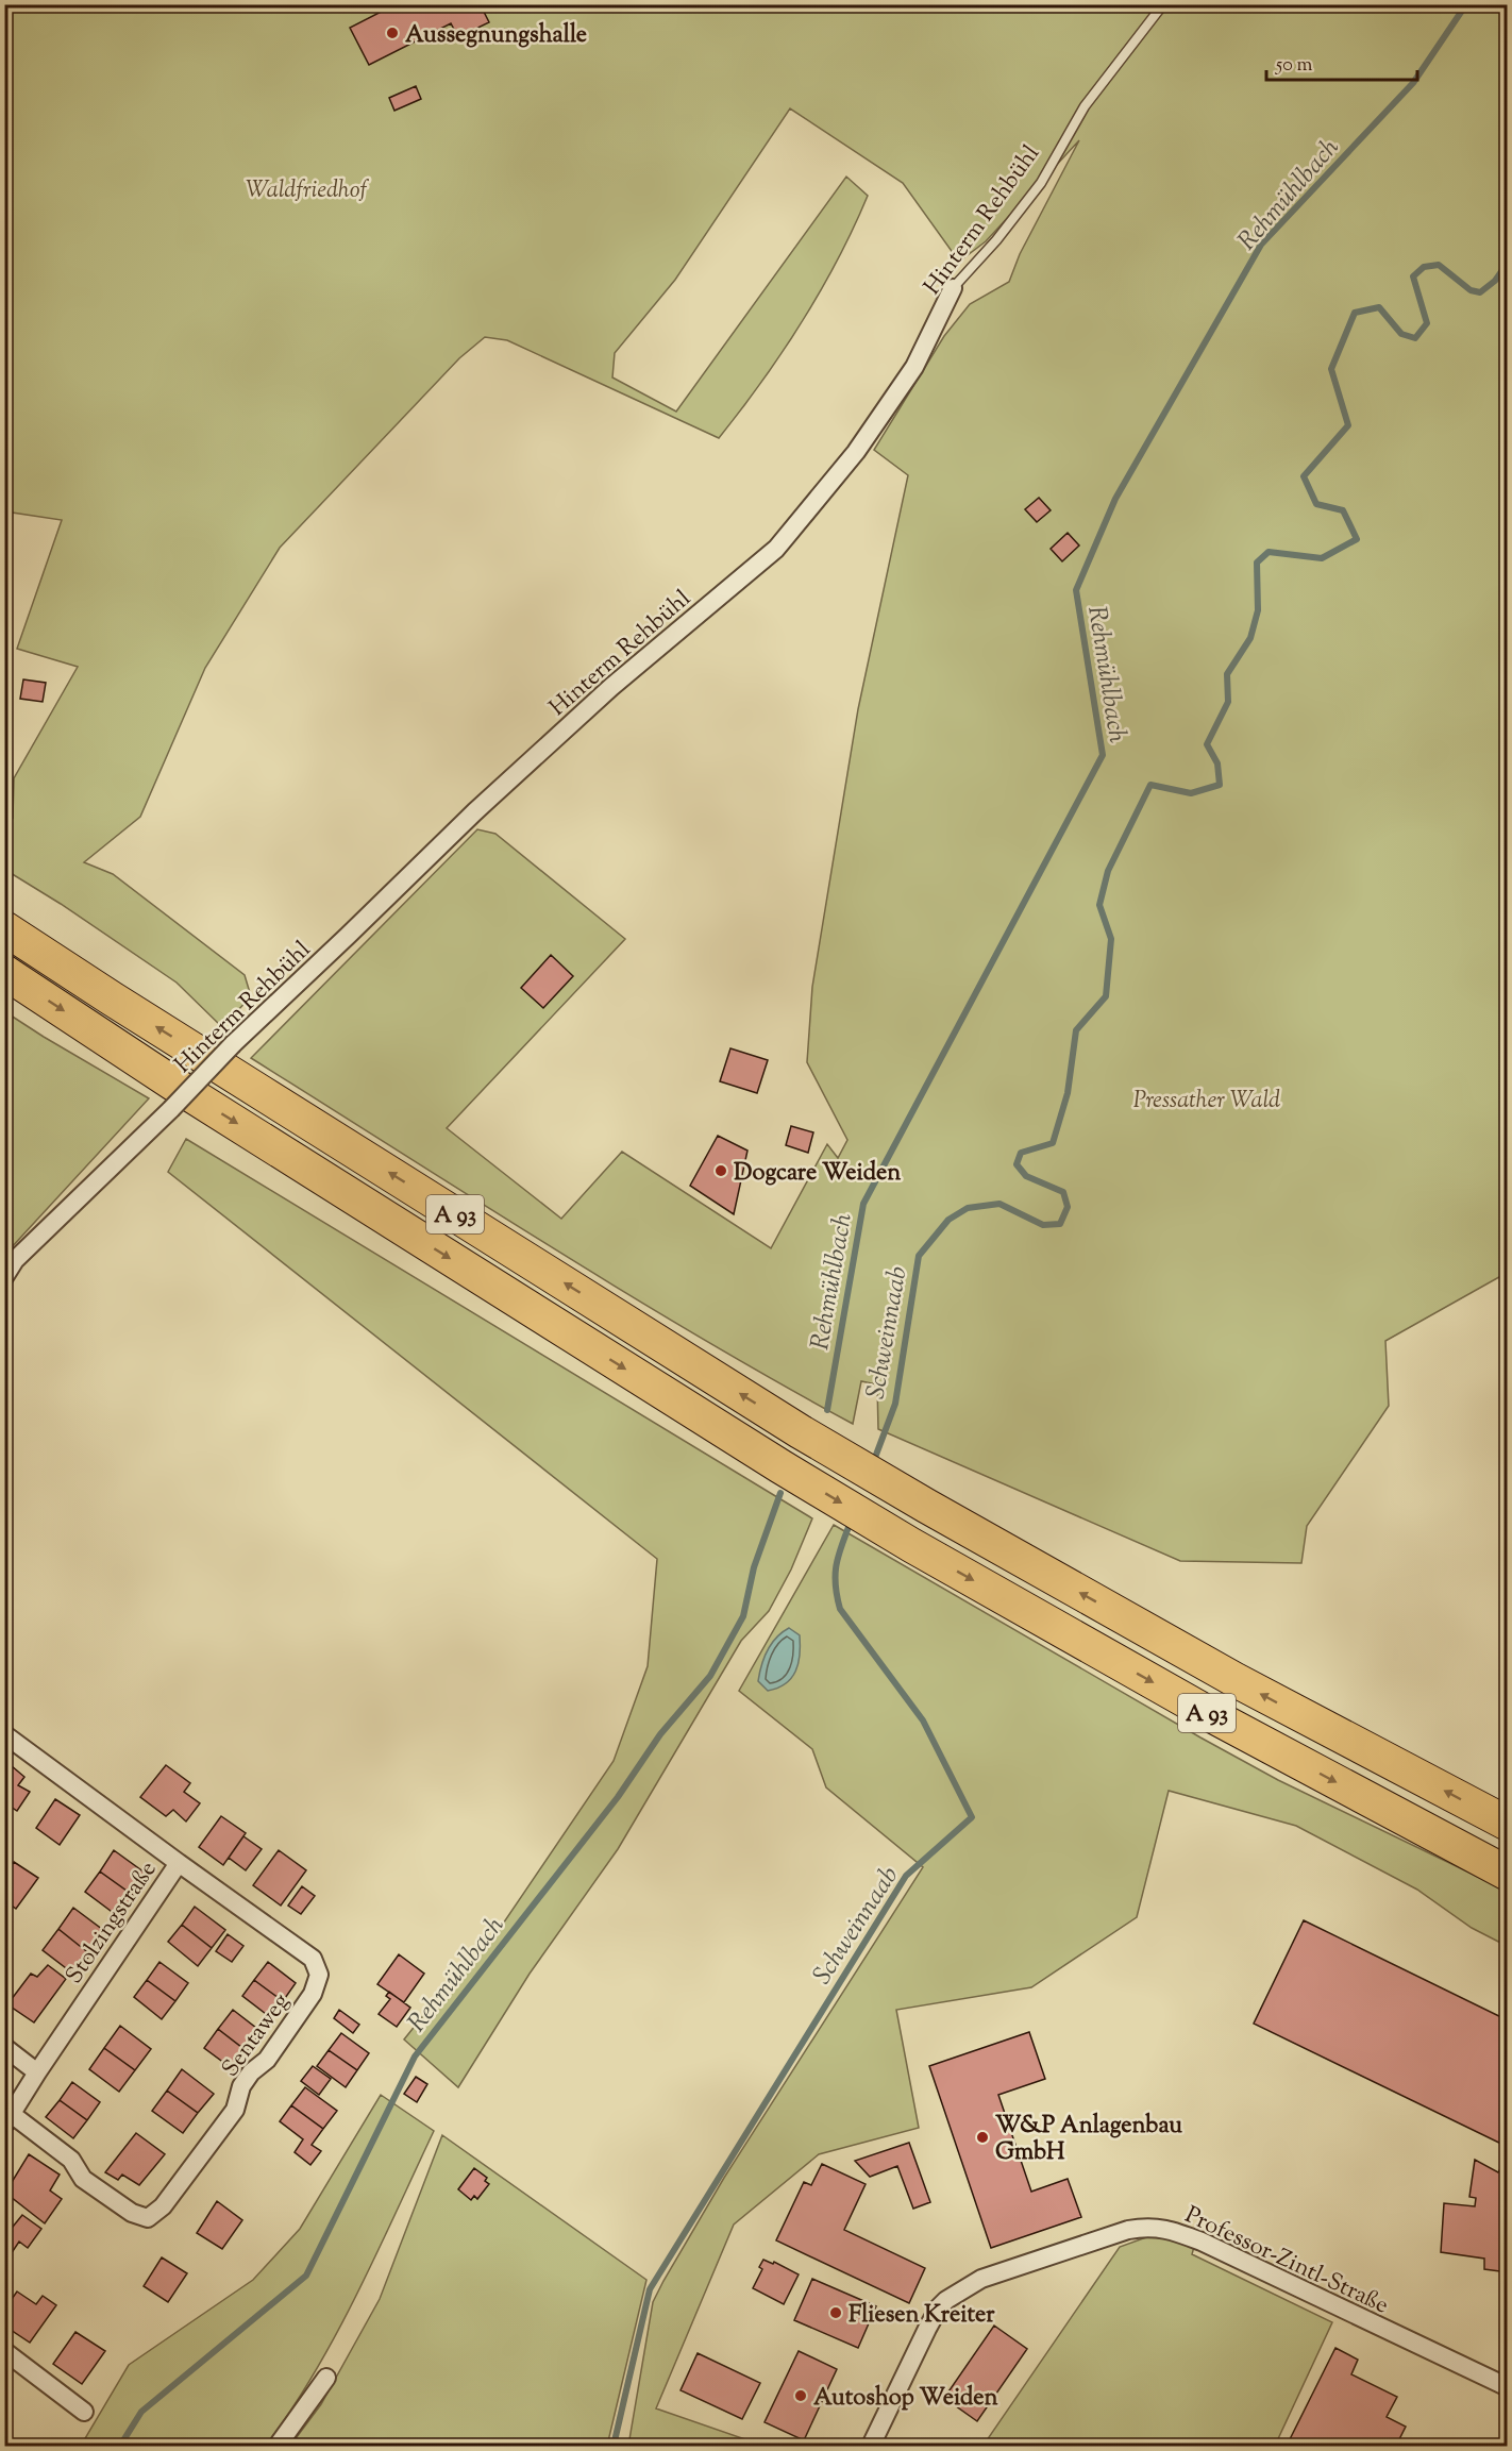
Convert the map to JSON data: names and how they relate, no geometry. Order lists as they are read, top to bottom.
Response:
{
  "streets": {
    "highway": ["A 93"],
    "street": [
      "Hinterm Rehbühl",
      "Stolzingstraße",
      "Sentaweg",
      "Professor-Zintl-Straße"
    ]
  },
  "crossings": [
    ["Stolzingstraße", "Sentaweg"]
  ],
  "water": ["Rehmühlbach", "Schweinnaab"],
  "parks": ["Waldfriedhof", "Pressather Wald"],
  "places": [
    "Aussegnungshalle",
    "Dogcare Weiden",
    "W&P Anlagenbau GmbH",
    "Fliesen Kreiter",
    "Autoshop Weiden"
  ],
  "scale_bar": "50 m"
}
